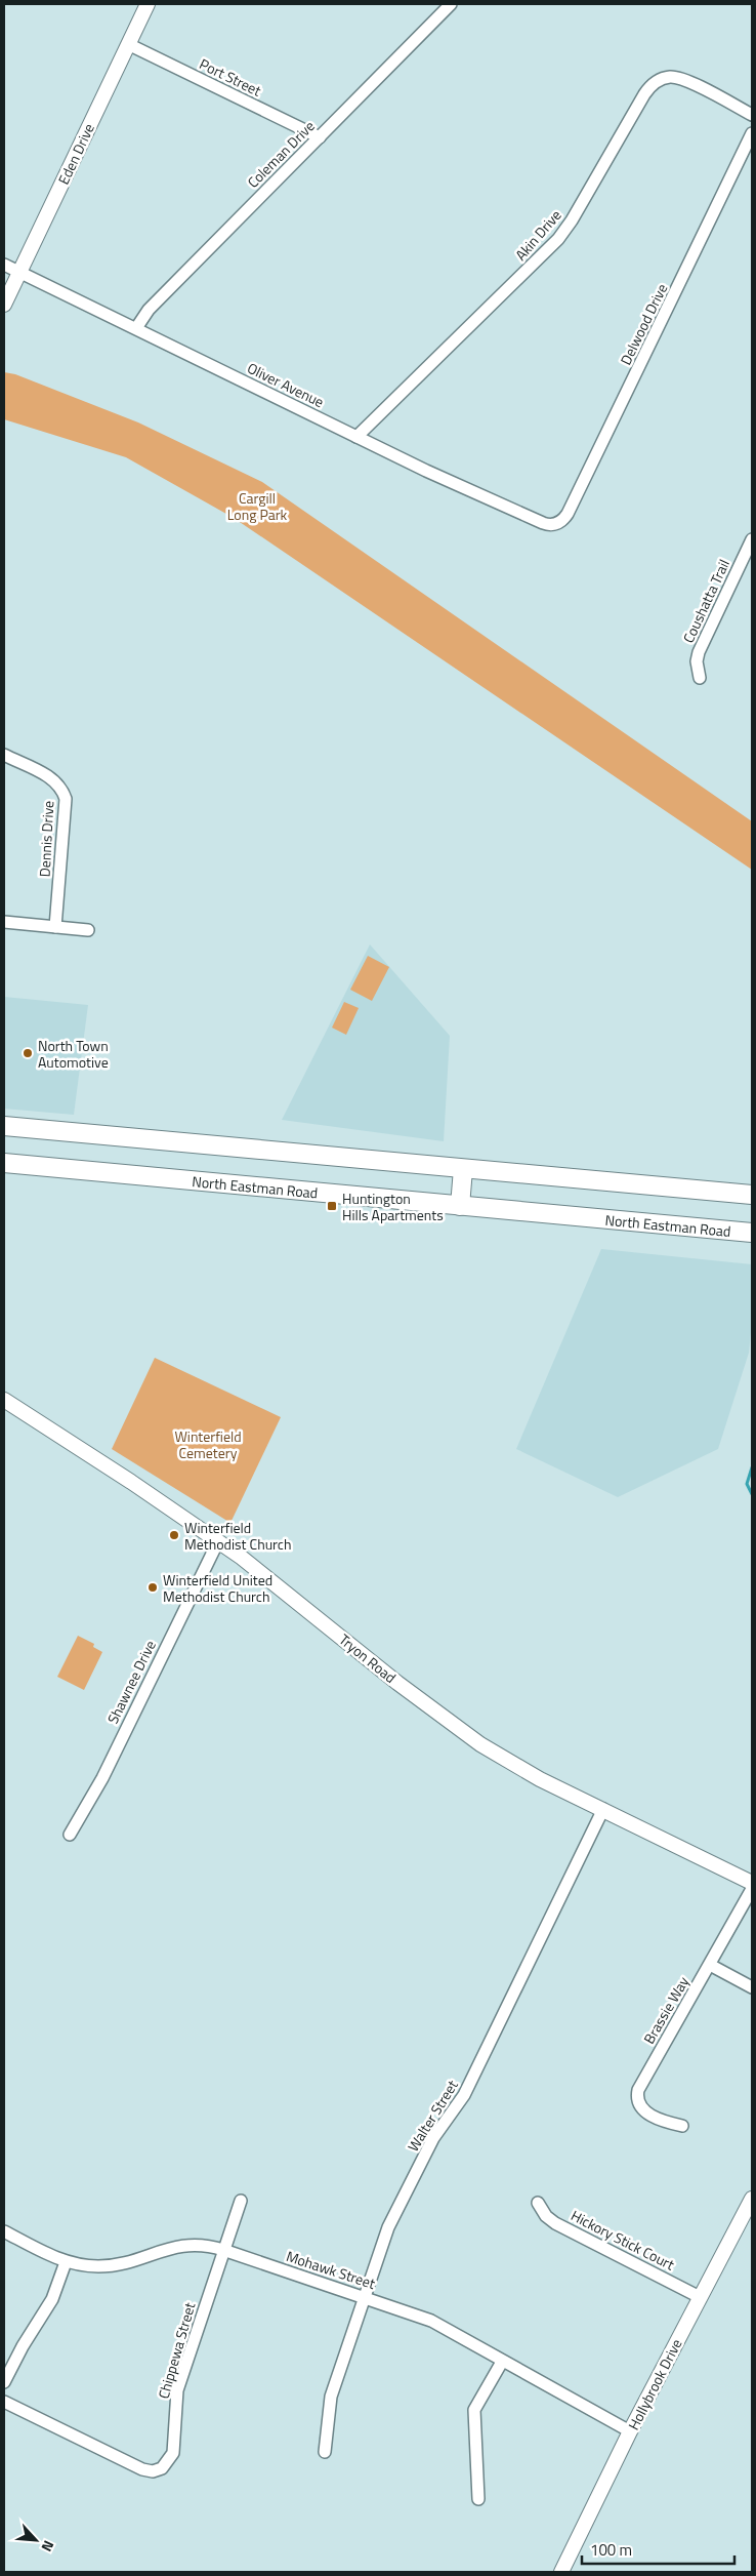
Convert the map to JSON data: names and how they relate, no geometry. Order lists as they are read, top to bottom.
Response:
{
  "streets": {
    "main road": ["North Eastman Road"],
    "street": [
      "Port Street",
      "Eden Drive",
      "Coleman Drive",
      "Akin Drive",
      "Delwood Drive",
      "Oliver Avenue",
      "Coushatta Trail",
      "Dennis Drive",
      "Tryon Road",
      "Shawnee Drive",
      "Brassie Way",
      "Walter Street",
      "Hickory Stick Court",
      "Mohawk Street",
      "Chippewa Street",
      "Hollybrook Drive"
    ]
  },
  "crossings": [
    ["Port Street", "Eden Drive"],
    ["Port Street", "Coleman Drive"],
    ["Eden Drive", "Oliver Avenue"],
    ["Coleman Drive", "Oliver Avenue"],
    ["Akin Drive", "Oliver Avenue"],
    ["Delwood Drive", "Oliver Avenue"],
    ["Tryon Road", "Shawnee Drive"],
    ["Tryon Road", "Walter Street"],
    ["Walter Street", "Mohawk Street"],
    ["Hickory Stick Court", "Hollybrook Drive"],
    ["Mohawk Street", "Chippewa Street"],
    ["Mohawk Street", "Hollybrook Drive"]
  ],
  "parks": ["Cargill Long Park", "Winterfield Cemetery"],
  "places": {
    "other": ["North Town Automotive", "Winterfield Methodist Church", "Winterfield United Methodist Church"],
    "transit": ["Huntington Hills Apartments"]
  },
  "scale_bar": "100 m",
  "north": "bottom right"
}
